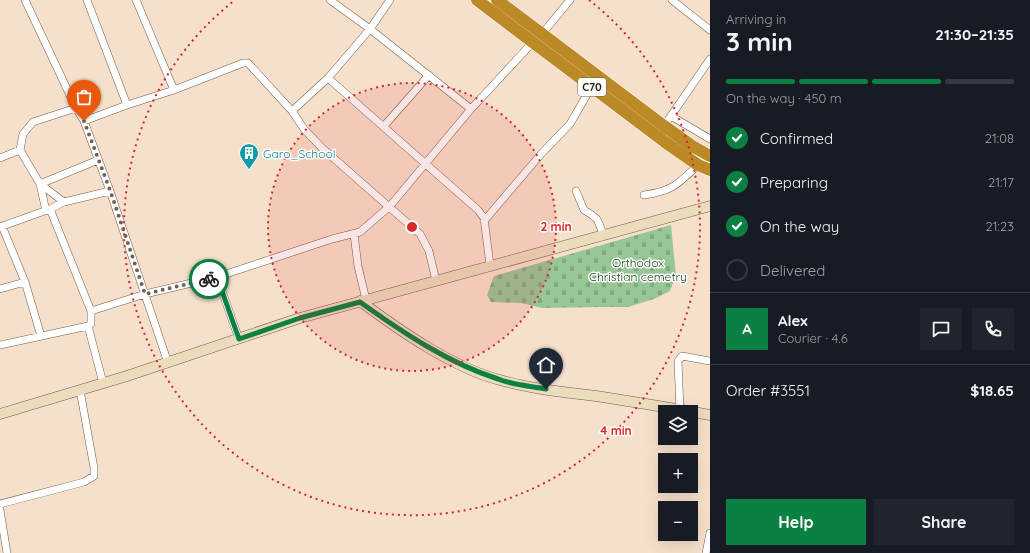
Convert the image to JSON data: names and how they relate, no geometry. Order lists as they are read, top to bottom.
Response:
{
  "streets": {
    "highway": ["C70"]
  },
  "parks": ["Orthodox Christian cemetry"],
  "places": {
    "building": ["Garo_School"]
  },
  "page": {
    "heading": ["3 min", "Arriving in", "21:30–21:35"],
    "panel": [
      "Alex",
      "Courier · 4.6",
      "Order #3551",
      "$18.65"
    ],
    "bar": "On the way · 450 m",
    "list": [
      ["Confirmed", "21:08"],
      ["Preparing", "21:17"],
      ["On the way", "21:23"],
      "Delivered"
    ],
    "round": "A",
    "map_buttons": ["+", "−"],
    "buttons": ["Help", "Share"]
  },
  "rings": ["2 min", "4 min"]
}
